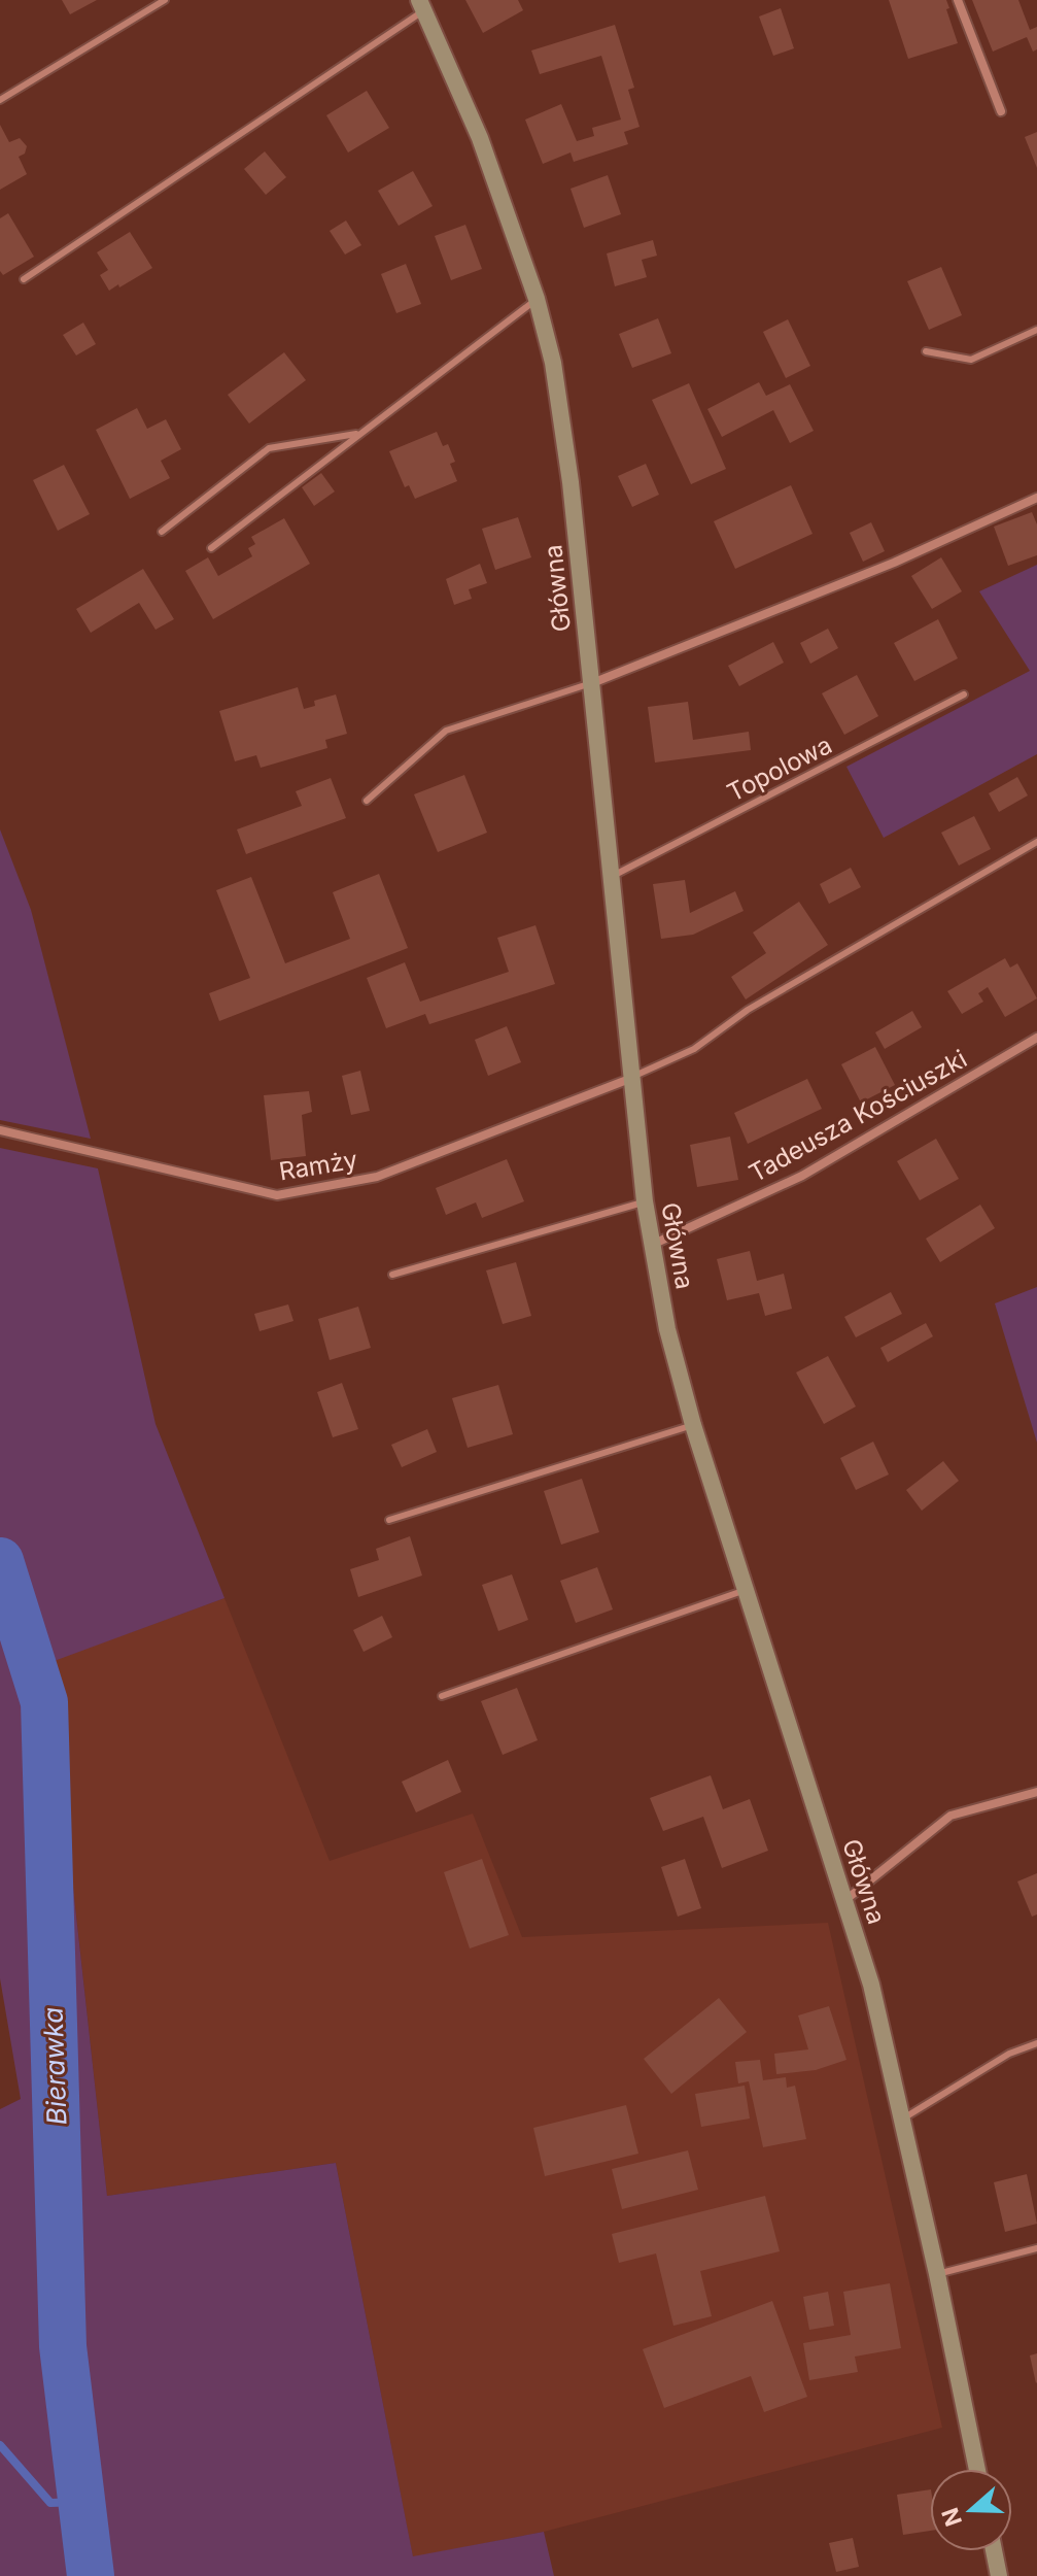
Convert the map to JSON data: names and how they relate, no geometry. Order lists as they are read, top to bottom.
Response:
{
  "streets": {
    "main road": ["Główna"],
    "street": ["Tadeusza Kościuszki", "Ramży"],
    "lane": ["Topolowa"]
  },
  "crossings": [
    ["Główna", "Topolowa"],
    ["Główna", "Tadeusza Kościuszki"],
    ["Główna", "Ramży"]
  ],
  "water": ["Bierawka"],
  "north": "left"
}
